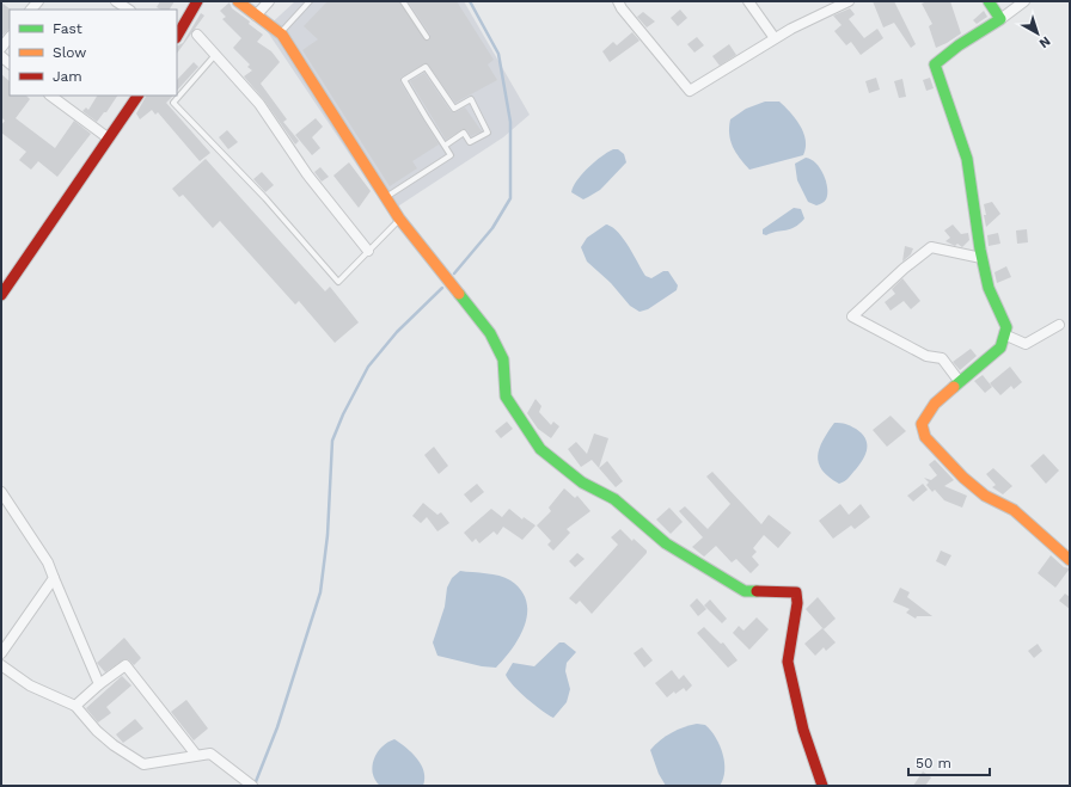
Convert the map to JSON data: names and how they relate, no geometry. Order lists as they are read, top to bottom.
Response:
{
  "legend": ["Fast", "Slow", "Jam"],
  "scale_bar": "50 m",
  "north": "bottom right"
}
